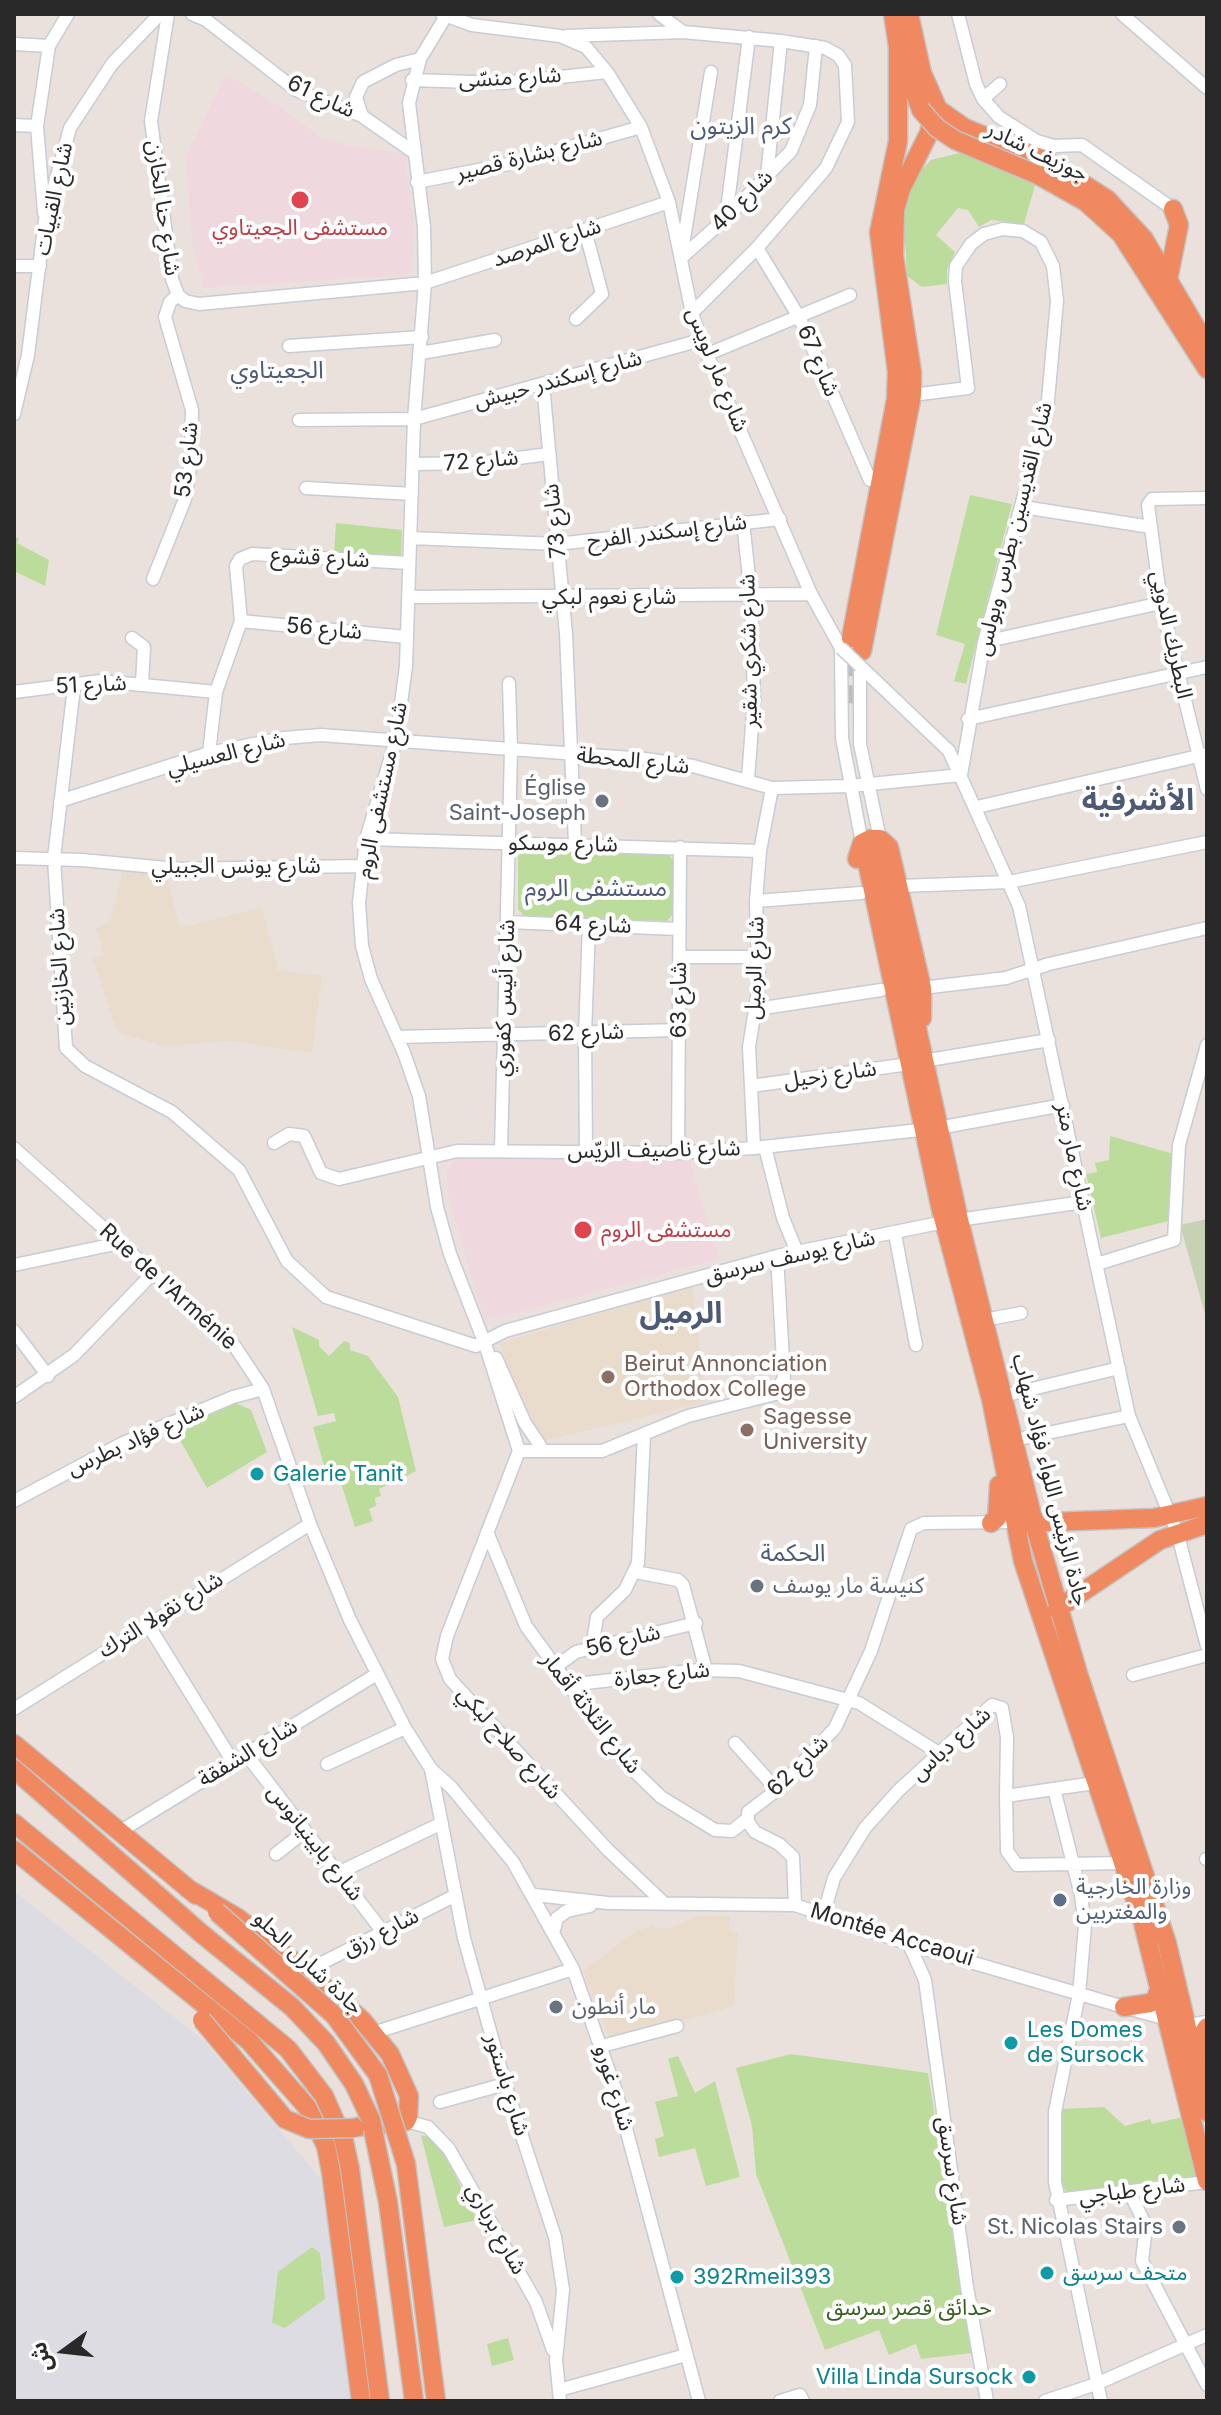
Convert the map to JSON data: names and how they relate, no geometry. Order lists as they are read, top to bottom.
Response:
{
  "streets": {
    "highway": ["جوزيف شادر", "جادة الرئيس اللواء فؤاد شهاب", "جادة شارل الحلو"],
    "street": [
      "شارع منسّى",
      "شارع 61",
      "شارع بشارة قصير",
      "شارع القبيات",
      "شارع 40",
      "شارع حنا الخازن",
      "شارع المرصد",
      "شارع 67",
      "شارع مار لويس",
      "شارع إسكندر حبيش",
      "شارع 53",
      "شارع 72",
      "شارع 73",
      "شارع القديسين بطرس وبولس",
      "شارع إسكندر الفرح",
      "شارع قشوع",
      "شارع نعوم لبكي",
      "شارع 56",
      "البطريك الدويي",
      "شارع شكري شقير",
      "شارع 51",
      "شارع العسيلي",
      "شارع المحطة",
      "شارع مستشفى الروم",
      "شارع موسكو",
      "شارع يونس الجبيلي",
      "شارع 64",
      "شارع الخازنين",
      "شارع الرميل",
      "شارع أنيس كفوري",
      "شارع 63",
      "شارع 62",
      "شارع زحيل",
      "شارع ناصيف الريّس",
      "شارع مار متر",
      "شارع يوسف سرسق",
      "Rue de l'Arménie",
      "شارع فؤاد بطرس",
      "شارع نقولا الترك",
      "شارع جعارة",
      "شارع الثلاثة أقمار",
      "شارع صلاح لبكي",
      "شارع دباس",
      "شارع الشفقة",
      "شارع بابينيانوس",
      "شارع رزق",
      "Montée Accaoui",
      "شارع باستور",
      "شارع غورو",
      "شارع سرسق",
      "شارع طباجي",
      "شارع برباري"
    ]
  },
  "crossings": [
    ["شارع منسّى", "شارع مار لويس"],
    ["شارع منسّى", "شارع مستشفى الروم"],
    ["شارع 61", "شارع مستشفى الروم"],
    ["شارع بشارة قصير", "شارع مار لويس"],
    ["شارع بشارة قصير", "شارع مستشفى الروم"],
    ["شارع 40", "شارع مار لويس"],
    ["شارع حنا الخازن", "شارع المرصد"],
    ["شارع حنا الخازن", "شارع 53"],
    ["شارع حنا الخازن", "شارع مستشفى الروم"],
    ["شارع المرصد", "شارع مار لويس"],
    ["شارع المرصد", "شارع مستشفى الروم"],
    ["شارع مار لويس", "شارع إسكندر حبيش"],
    ["شارع مار لويس", "شارع القديسين بطرس وبولس"],
    ["شارع مار لويس", "شارع إسكندر الفرح"],
    ["شارع مار لويس", "شارع نعوم لبكي"],
    ["شارع مار لويس", "شارع المحطة"],
    ["شارع مار لويس", "شارع مستشفى الروم"],
    ["شارع مار لويس", "شارع مار متر"],
    ["شارع إسكندر حبيش", "شارع 73"],
    ["شارع إسكندر حبيش", "شارع مستشفى الروم"],
    ["شارع 72", "شارع 73"],
    ["شارع 72", "شارع مستشفى الروم"],
    ["شارع 73", "شارع إسكندر الفرح"],
    ["شارع 73", "شارع نعوم لبكي"],
    ["شارع 73", "شارع المحطة"],
    ["شارع 73", "شارع موسكو"],
    ["شارع القديسين بطرس وبولس", "شارع المحطة"],
    ["شارع القديسين بطرس وبولس", "شارع مار متر"],
    ["شارع إسكندر الفرح", "شارع شكري شقير"],
    ["شارع إسكندر الفرح", "شارع مستشفى الروم"],
    ["شارع قشوع", "شارع 56"],
    ["شارع قشوع", "شارع 51"],
    ["شارع قشوع", "شارع العسيلي"],
    ["شارع قشوع", "شارع مستشفى الروم"],
    ["شارع نعوم لبكي", "شارع شكري شقير"],
    ["شارع نعوم لبكي", "شارع مستشفى الروم"],
    ["شارع 56", "شارع مستشفى الروم"],
    ["شارع 56", "شارع الثلاثة أقمار"],
    ["شارع شكري شقير", "شارع المحطة"],
    ["شارع العسيلي", "شارع المحطة"],
    ["شارع العسيلي", "شارع مستشفى الروم"],
    ["شارع المحطة", "شارع مستشفى الروم"],
    ["شارع المحطة", "شارع الرميل"],
    ["شارع المحطة", "شارع أنيس كفوري"],
    ["شارع المحطة", "شارع مار متر"],
    ["شارع مستشفى الروم", "شارع موسكو"],
    ["شارع مستشفى الروم", "شارع يونس الجبيلي"],
    ["شارع مستشفى الروم", "شارع الخازنين"],
    ["شارع مستشفى الروم", "شارع 62"],
    ["شارع مستشفى الروم", "شارع ناصيف الريّس"],
    ["شارع مستشفى الروم", "شارع يوسف سرسق"],
    ["شارع مستشفى الروم", "شارع صلاح لبكي"],
    ["شارع موسكو", "شارع الرميل"],
    ["شارع موسكو", "شارع أنيس كفوري"],
    ["شارع موسكو", "شارع 63"],
    ["شارع يونس الجبيلي", "شارع الخازنين"],
    ["شارع 64", "شارع أنيس كفوري"],
    ["شارع 64", "شارع 63"],
    ["شارع الخازنين", "شارع يوسف سرسق"],
    ["شارع الرميل", "شارع زحيل"],
    ["شارع الرميل", "شارع ناصيف الريّس"],
    ["شارع الرميل", "شارع يوسف سرسق"],
    ["شارع أنيس كفوري", "شارع 62"],
    ["شارع أنيس كفوري", "شارع ناصيف الريّس"],
    ["شارع 63", "شارع 62"],
    ["شارع 63", "شارع ناصيف الريّس"],
    ["شارع 62", "جادة الرئيس اللواء فؤاد شهاب"],
    ["شارع 62", "شارع جعارة"],
    ["شارع 62", "شارع الثلاثة أقمار"],
    ["شارع زحيل", "شارع مار متر"],
    ["شارع زحيل", "جادة الرئيس اللواء فؤاد شهاب"],
    ["شارع ناصيف الريّس", "شارع مار متر"],
    ["شارع ناصيف الريّس", "جادة الرئيس اللواء فؤاد شهاب"],
    ["شارع مار متر", "شارع يوسف سرسق"],
    ["شارع يوسف سرسق", "جادة الرئيس اللواء فؤاد شهاب"],
    ["Rue de l'Arménie", "شارع فؤاد بطرس"],
    ["Rue de l'Arménie", "شارع نقولا الترك"],
    ["Rue de l'Arménie", "شارع الشفقة"],
    ["Rue de l'Arménie", "شارع باستور"],
    ["Rue de l'Arménie", "شارع غورو"],
    ["جادة الرئيس اللواء فؤاد شهاب", "Montée Accaoui"],
    ["جادة الرئيس اللواء فؤاد شهاب", "شارع طباجي"],
    ["شارع جعارة", "شارع الثلاثة أقمار"],
    ["شارع جعارة", "شارع دباس"],
    ["شارع الثلاثة أقمار", "شارع صلاح لبكي"],
    ["شارع صلاح لبكي", "Montée Accaoui"],
    ["شارع دباس", "Montée Accaoui"],
    ["شارع الشفقة", "شارع بابينيانوس"],
    ["شارع الشفقة", "جادة شارل الحلو"],
    ["شارع بابينيانوس", "شارع رزق"],
    ["شارع رزق", "شارع باستور"],
    ["Montée Accaoui", "شارع غورو"],
    ["Montée Accaoui", "شارع سرسق"],
    ["شارع باستور", "شارع غورو"],
    ["شارع باستور", "شارع برباري"]
  ],
  "districts": [
    "كرم الزيتون",
    "الجعيتاوي",
    "الأشرفية",
    "مستشفى الروم",
    "الرميل",
    "الحكمة"
  ],
  "parks": ["حدائق قصر سرسق"],
  "places": [
    "مستشفى الجعيتاوي",
    "Église Saint-Joseph",
    "مستشفى الروم",
    "Beirut Annonciation Orthodox College",
    "Sagesse University",
    "Galerie Tanit",
    "كنيسة مار يوسف",
    "وزارة الخارجية والمغتربين",
    "مار أنطون",
    "Les Domes de Sursock",
    "St. Nicolas Stairs",
    "متحف سرسق",
    "392Rmeil393",
    "Villa Linda Sursock"
  ],
  "north": "left"
}
